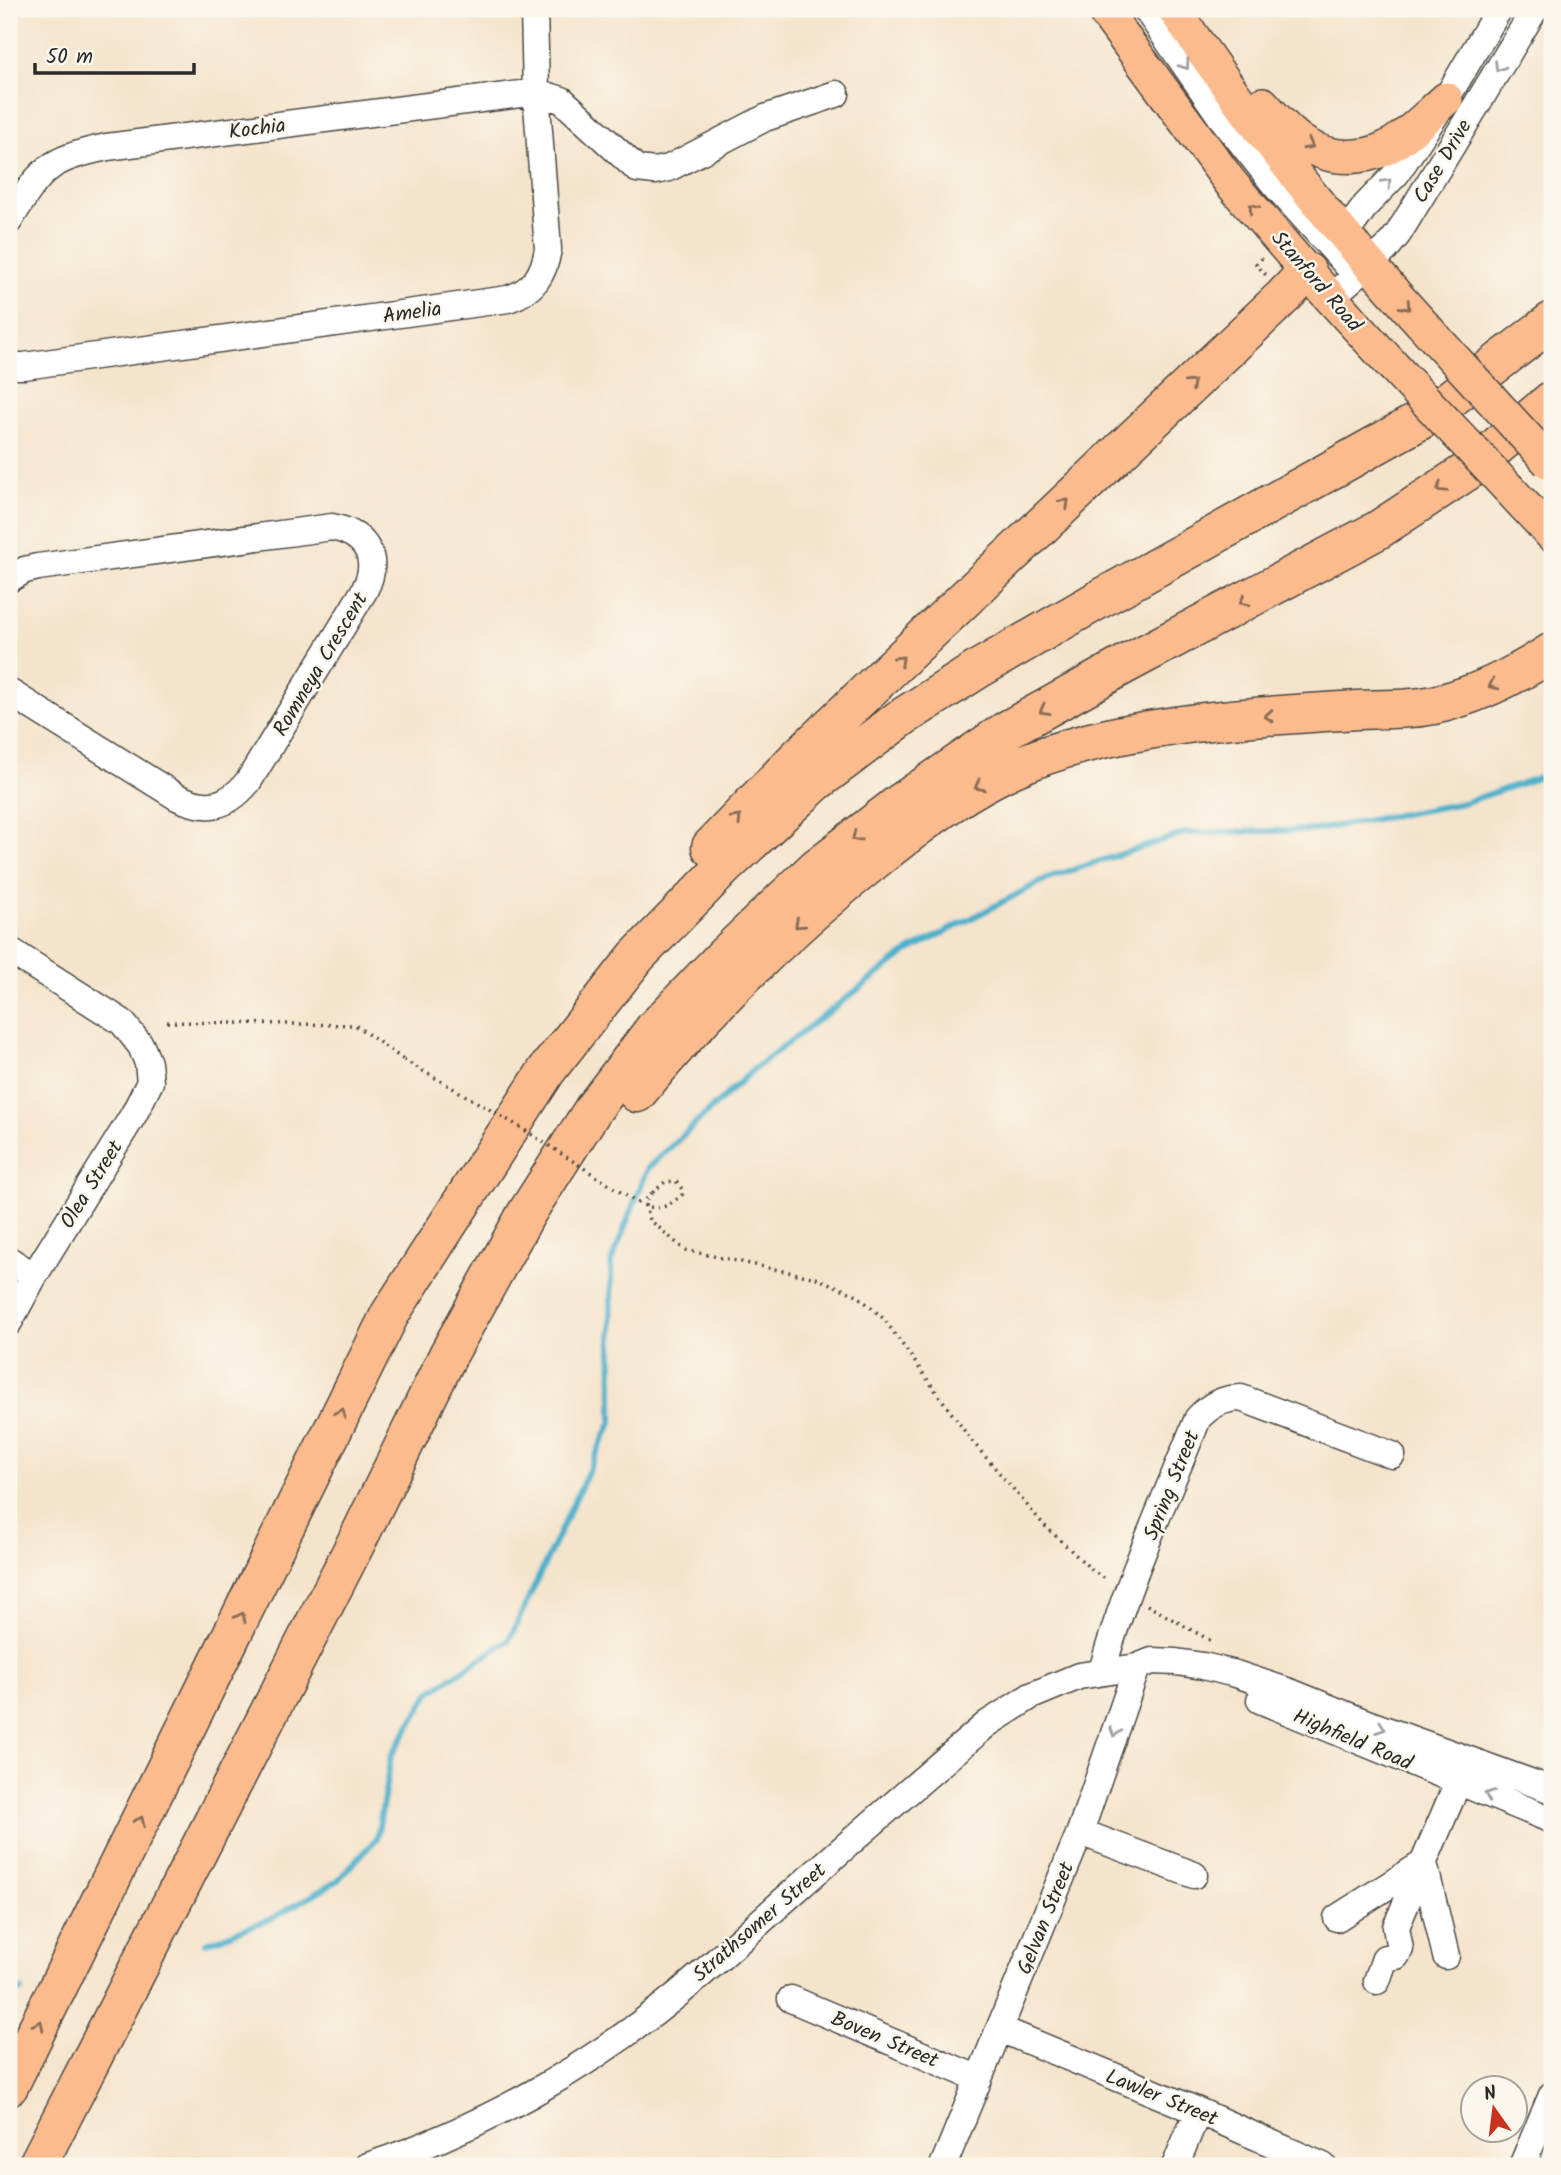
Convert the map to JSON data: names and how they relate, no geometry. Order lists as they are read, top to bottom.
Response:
{
  "streets": {
    "main road": ["Stanford Road"],
    "street": [
      "Kochia",
      "Case Drive",
      "Amelia",
      "Romneya Crescent",
      "Olea Street",
      "Spring Street",
      "Highfield Road",
      "Gelvan Street",
      "Strathsomer Street",
      "Boven Street",
      "Lawler Street"
    ]
  },
  "crossings": [
    ["Kochia", "Amelia"],
    ["Case Drive", "Stanford Road"],
    ["Spring Street", "Strathsomer Street"],
    ["Highfield Road", "Gelvan Street"],
    ["Highfield Road", "Strathsomer Street"],
    ["Gelvan Street", "Strathsomer Street"],
    ["Gelvan Street", "Boven Street"],
    ["Gelvan Street", "Lawler Street"]
  ],
  "scale_bar": "50 m",
  "north": "top"
}
